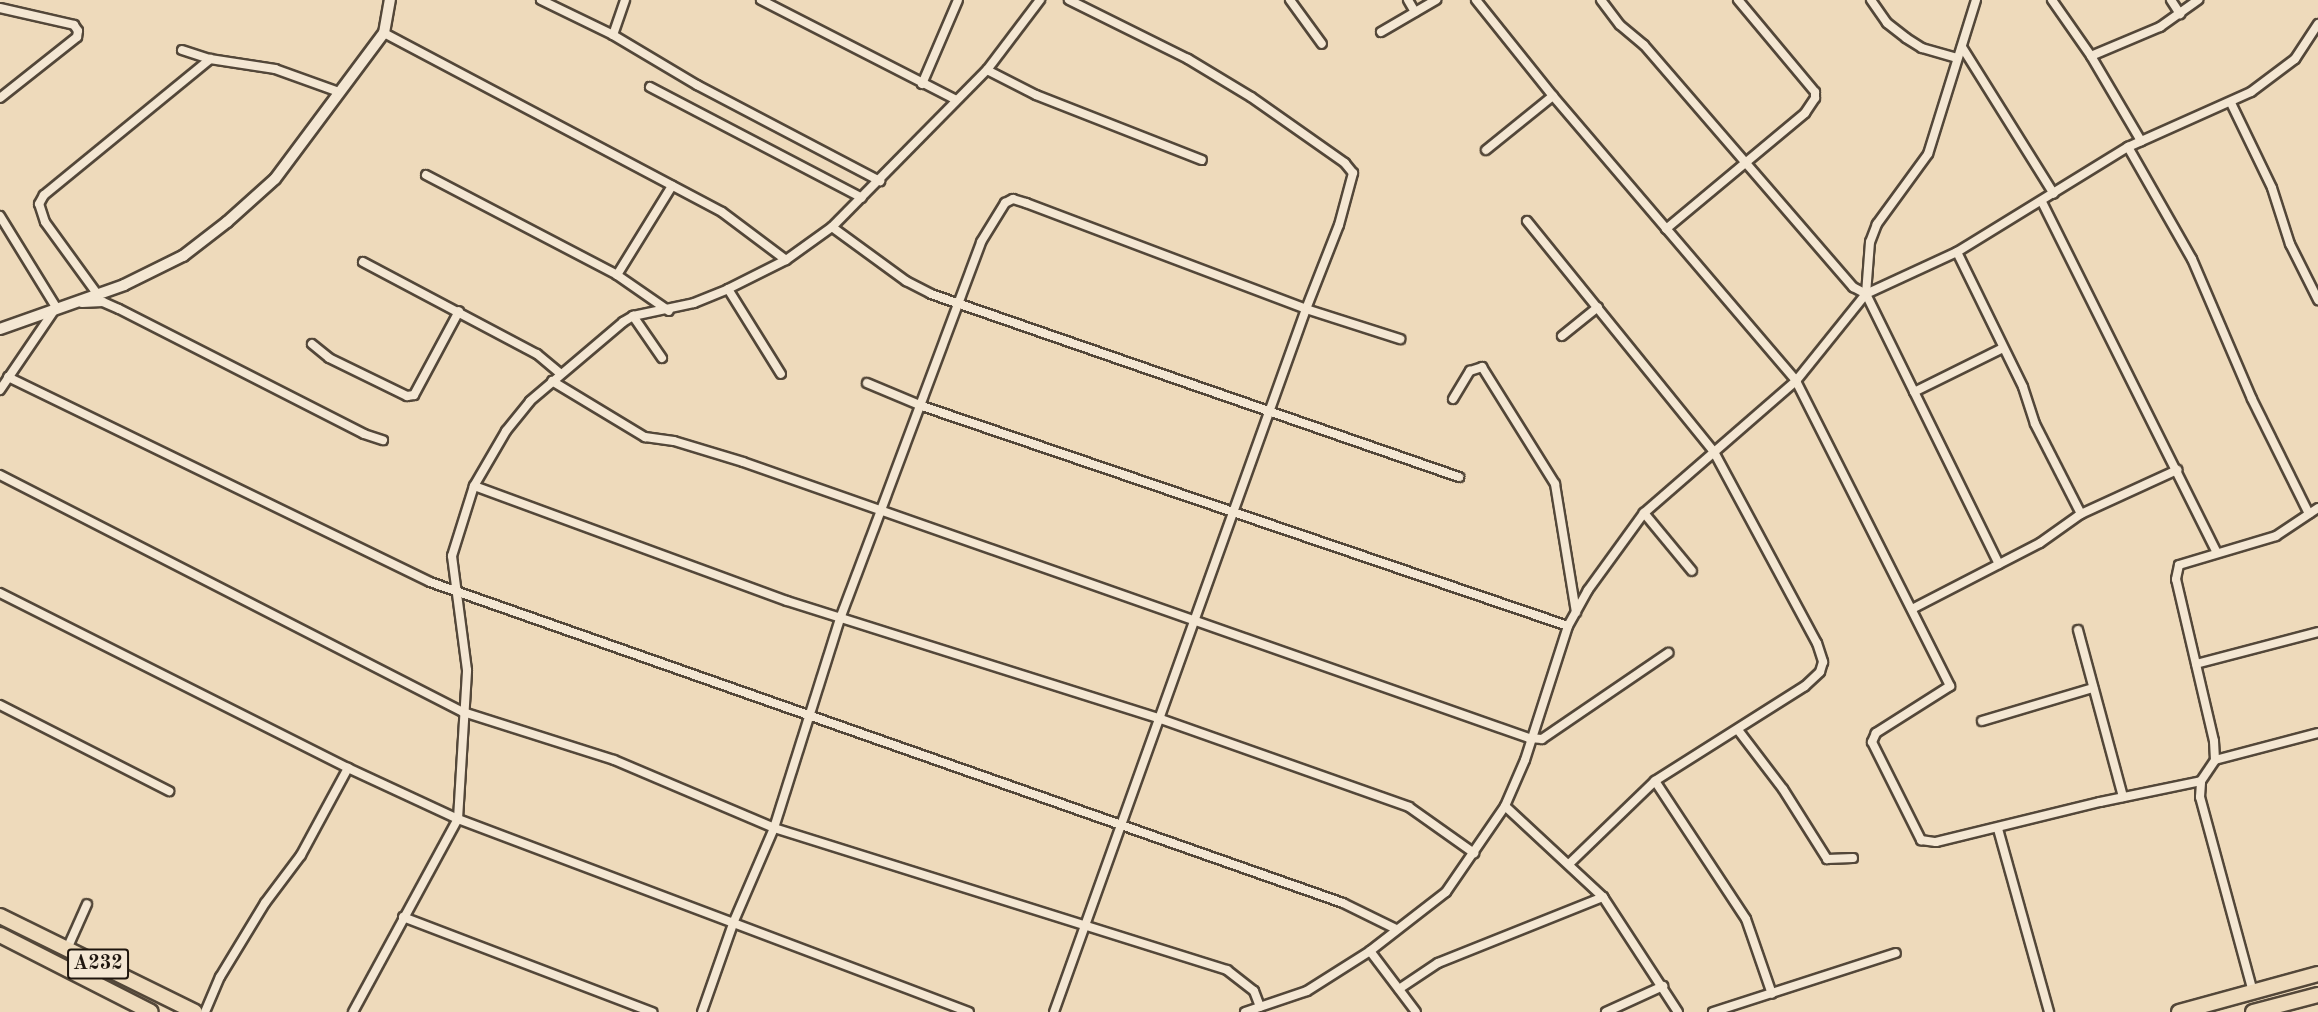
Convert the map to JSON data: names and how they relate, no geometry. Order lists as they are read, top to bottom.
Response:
{
  "streets": {
    "main road": ["A232"]
  }
}
